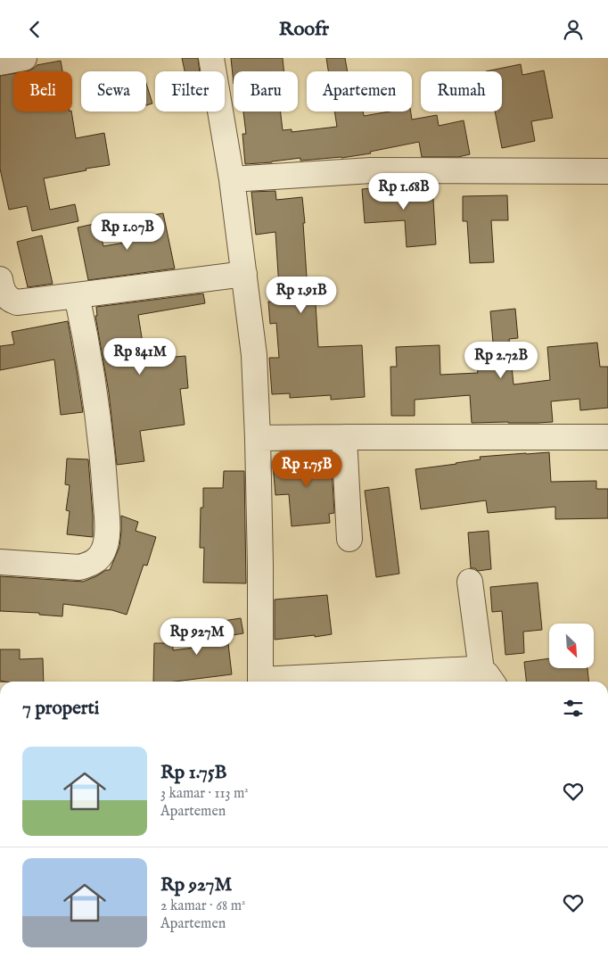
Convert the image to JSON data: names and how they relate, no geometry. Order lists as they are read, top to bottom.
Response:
{
  "north": "bottom right",
  "page": {
    "header": "Roofr",
    "chip": [
      "Beli",
      "Sewa",
      "Filter",
      "Baru",
      "Apartemen",
      "Rumah"
    ],
    "price": [
      "Rp 1.68B",
      "Rp 1.07B",
      "Rp 1.91B",
      "Rp 841M",
      "Rp 2.72B",
      "Rp 1.75B",
      "Rp 927M"
    ],
    "heading": "7 properti",
    "list": [
      {
        "name": "Rp 1.75B",
        "note": "3 kamar · 113 m² · Apartemen"
      },
      {
        "name": "Rp 927M",
        "note": "2 kamar · 68 m² · Apartemen"
      }
    ]
  }
}
